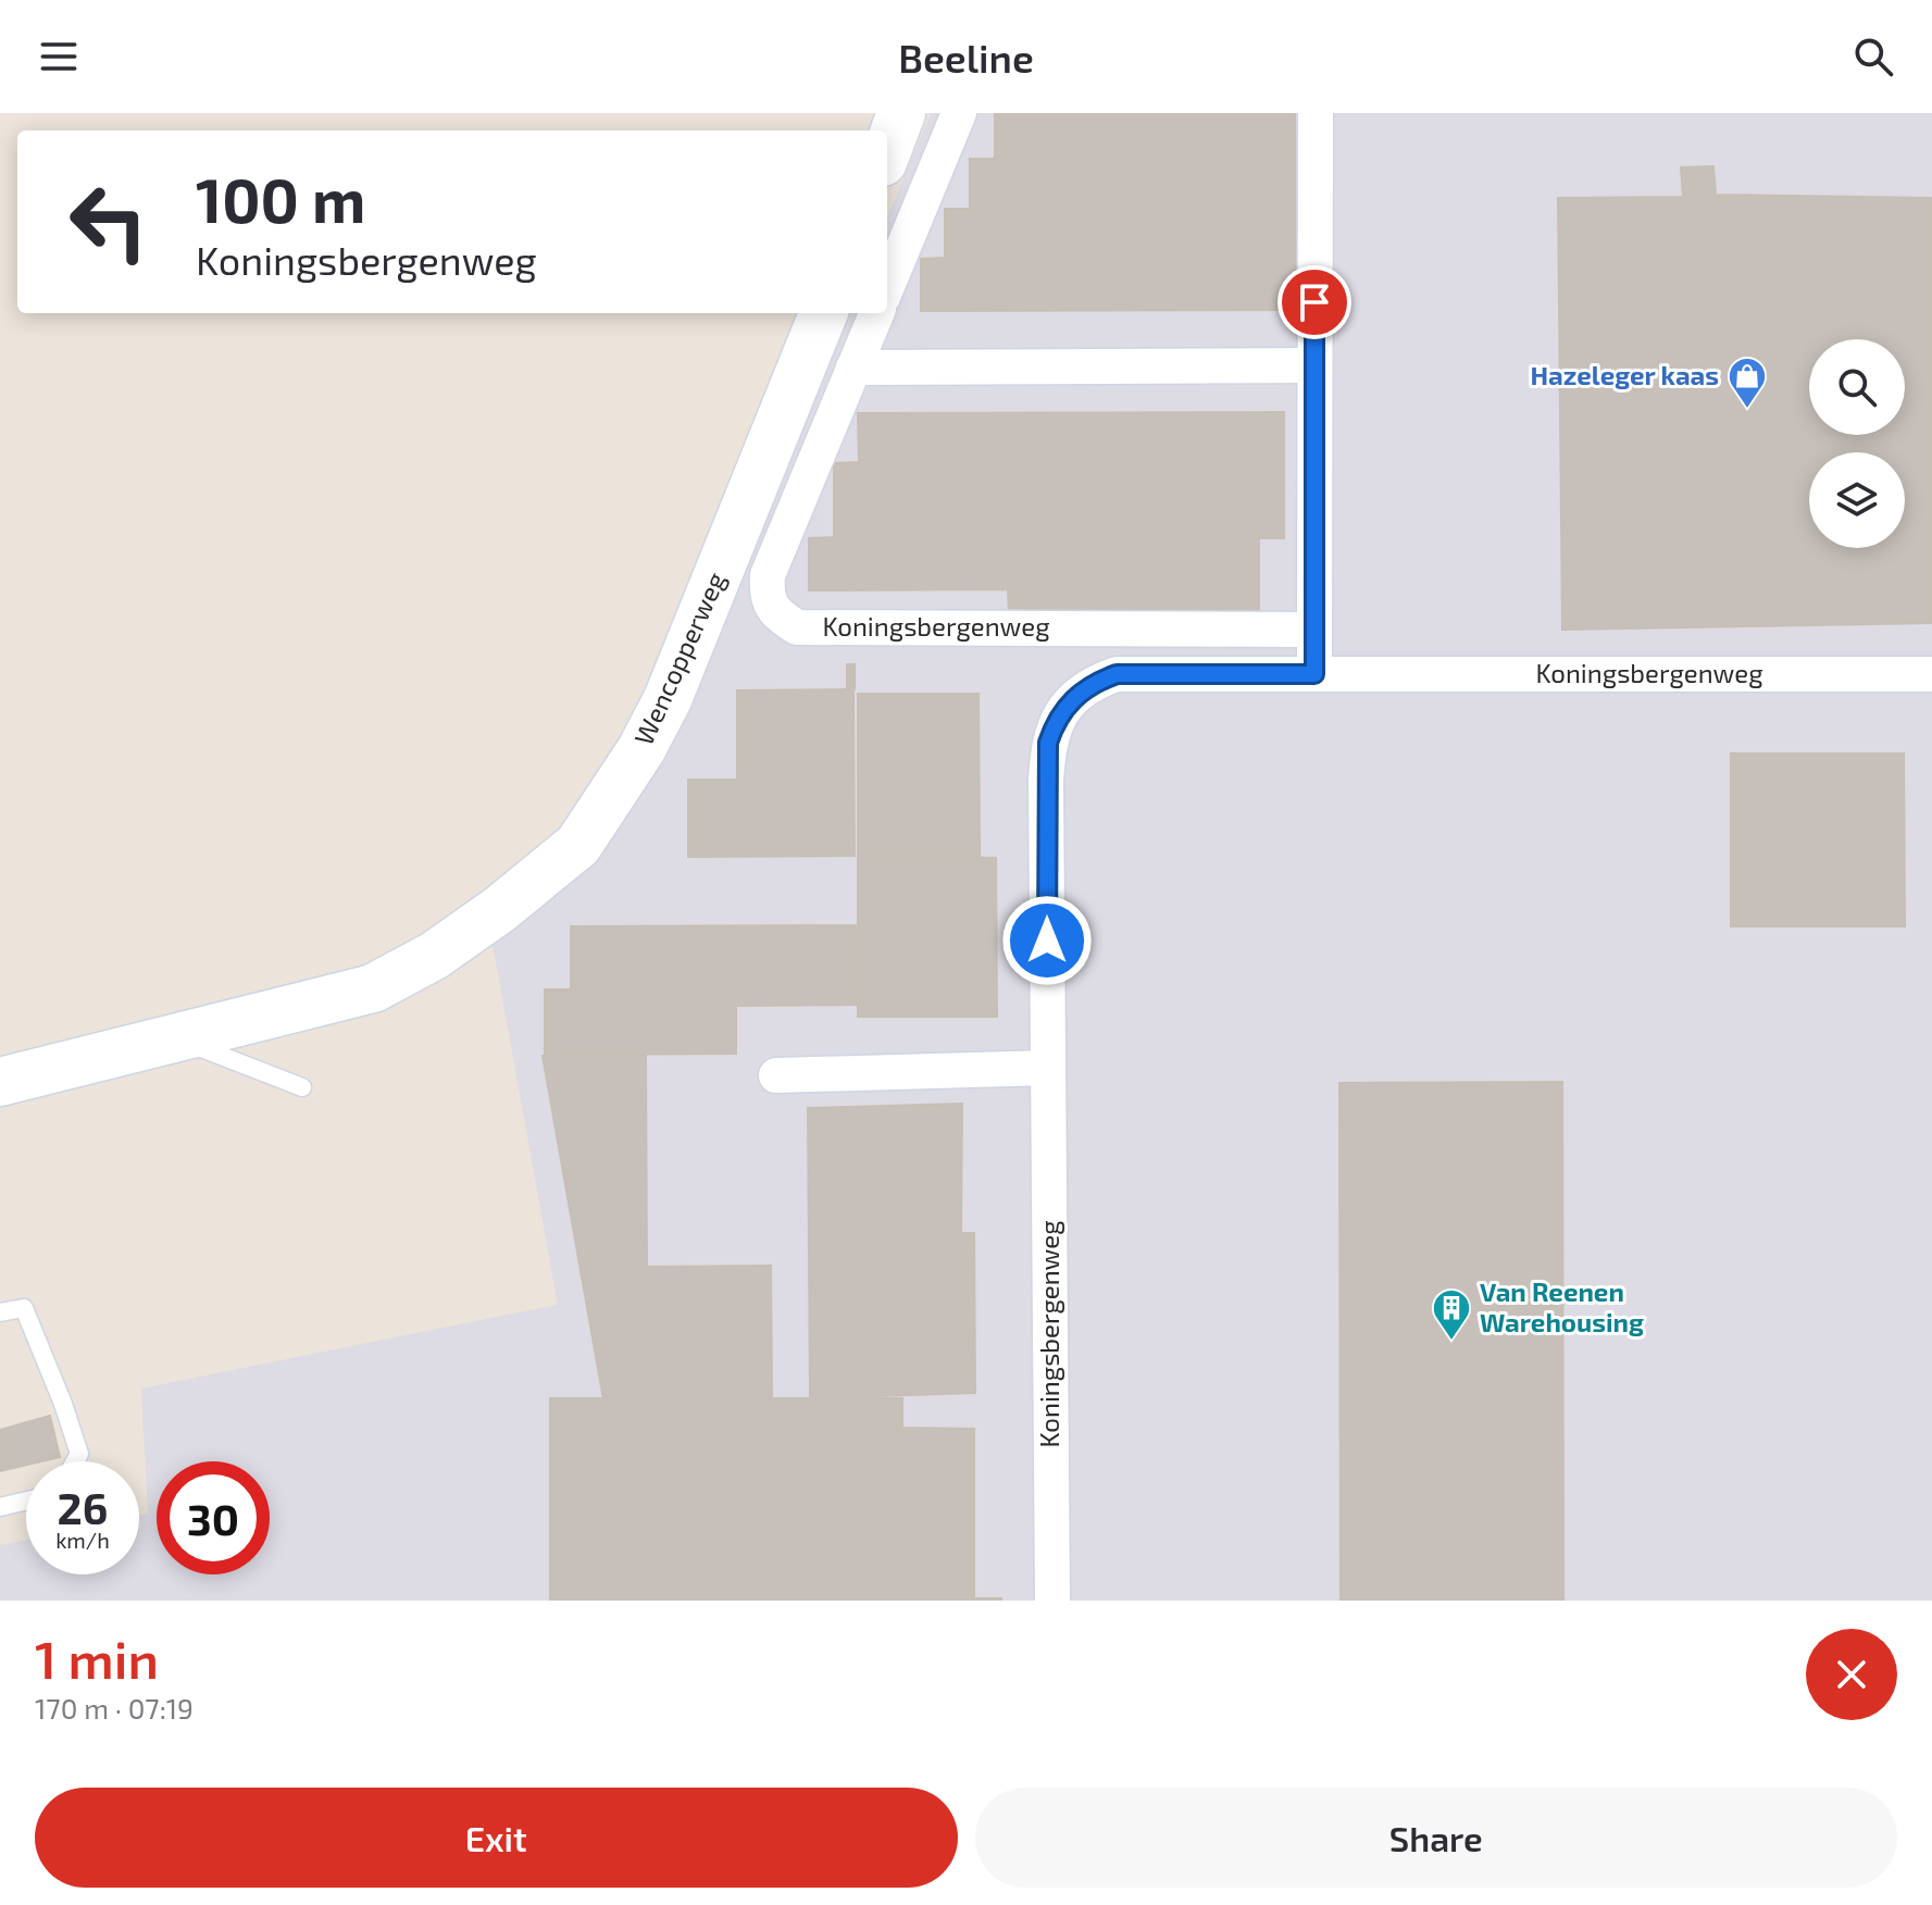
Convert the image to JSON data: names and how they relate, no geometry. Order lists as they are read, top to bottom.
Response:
{
  "streets": {
    "street": ["Koningsbergenweg", "Wencopperweg"]
  },
  "places": {
    "shop": ["Hazeleger kaas"],
    "building": ["Van Reenen Warehousing"]
  },
  "page": {
    "header": "Beeline",
    "turn": ["100 m", "Koningsbergenweg"],
    "speed": "26 km/h",
    "limit": "30",
    "heading": ["1 min", "170 m · 07:19"],
    "buttons": ["Exit", "Share"]
  }
}
